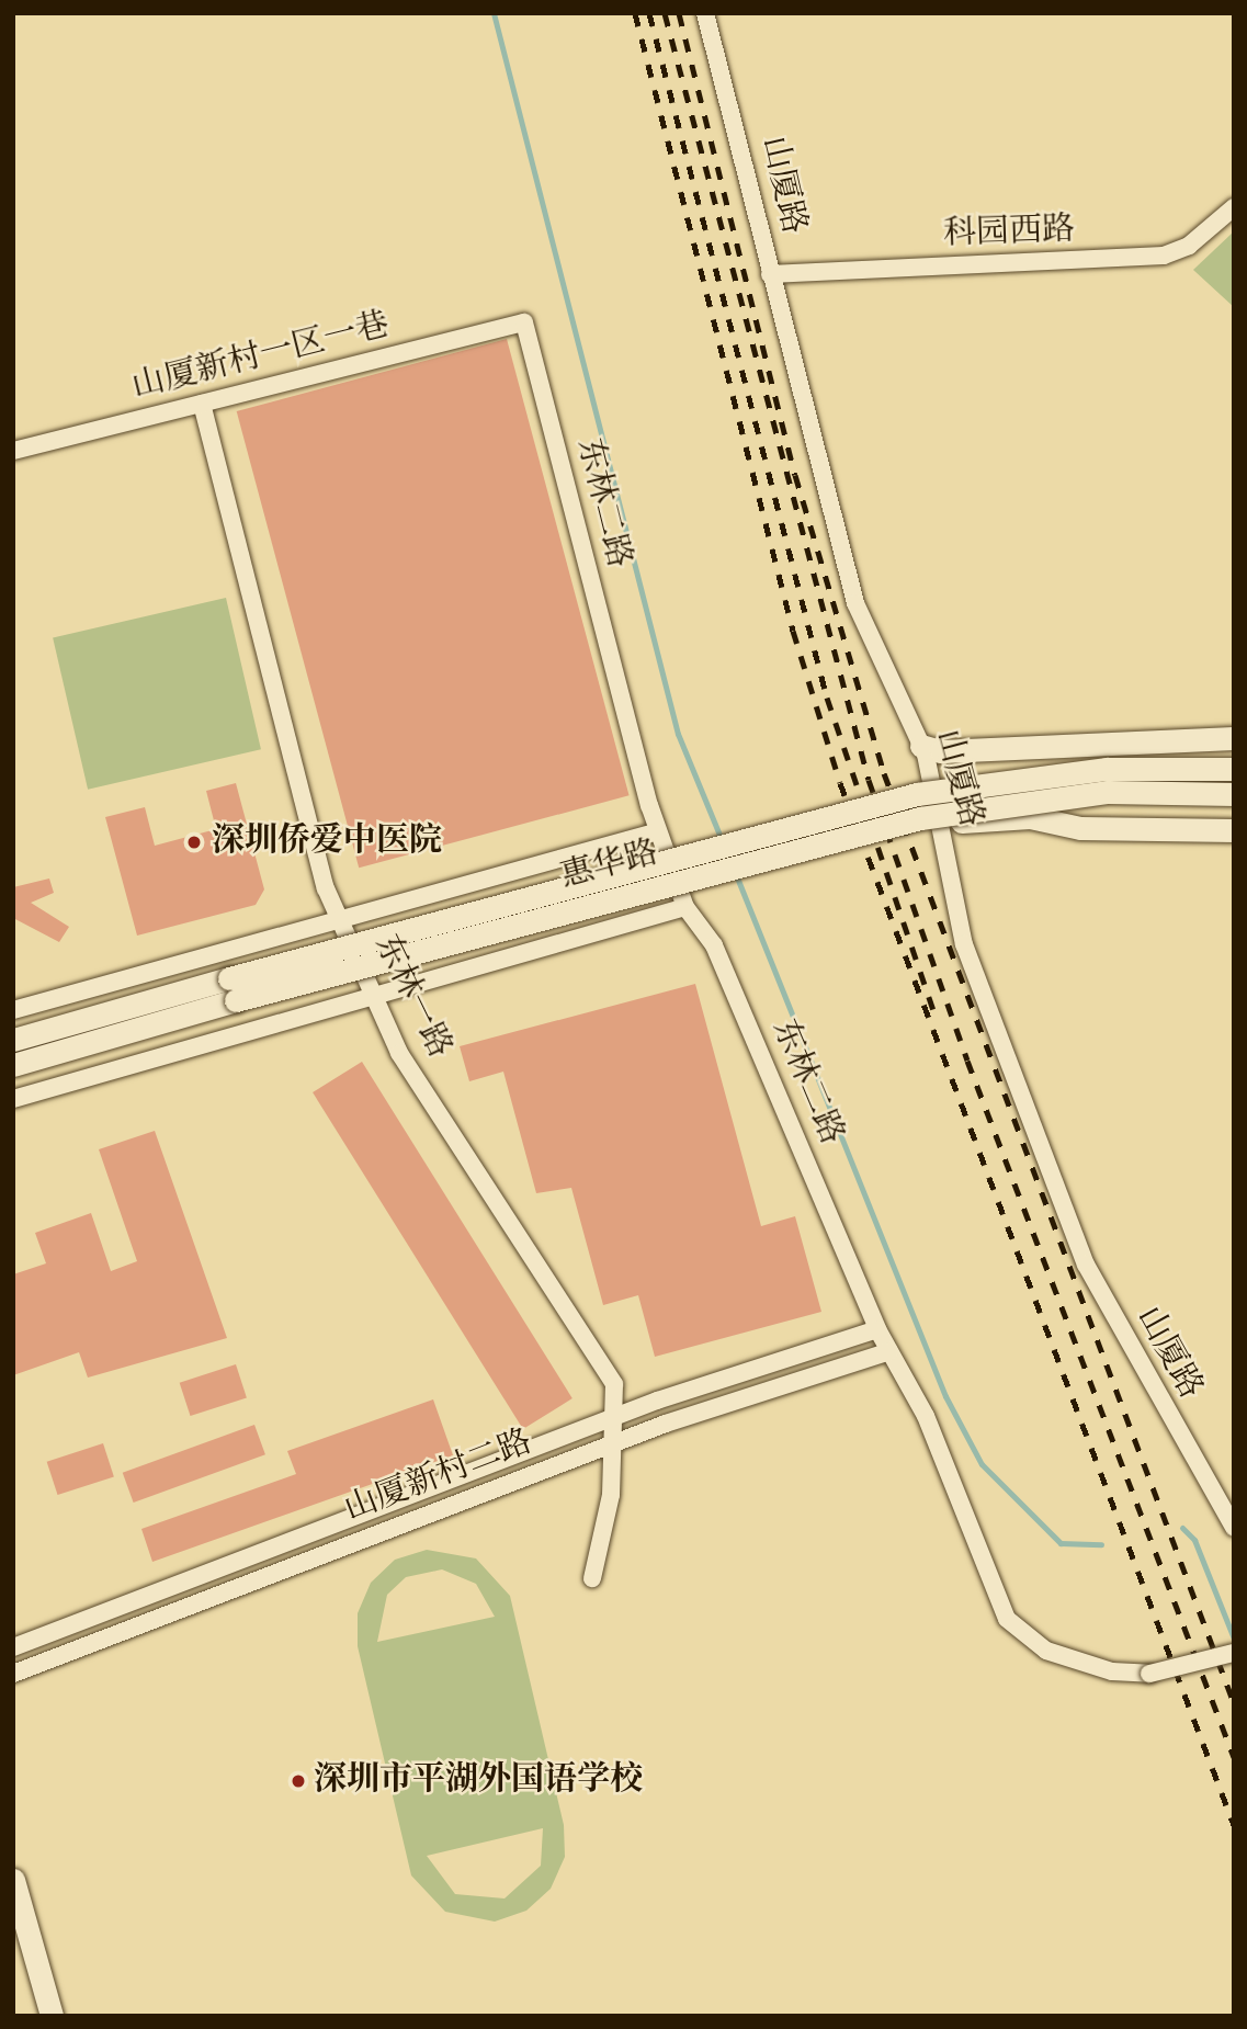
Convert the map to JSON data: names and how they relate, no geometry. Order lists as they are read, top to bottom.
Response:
{
  "streets": {
    "main road": ["惠华路"],
    "street": [
      "山厦路",
      "科园西路",
      "山厦新村一区一巷",
      "东林二路",
      "东林一路",
      "山厦新村二路"
    ]
  },
  "crossings": [
    ["山厦路", "科园西路"],
    ["山厦新村一区一巷", "东林二路"],
    ["山厦新村一区一巷", "东林一路"],
    ["东林二路", "山厦新村二路"],
    ["东林一路", "山厦新村二路"]
  ],
  "places": ["深圳侨爱中医院", "深圳市平湖外国语学校"]
}
